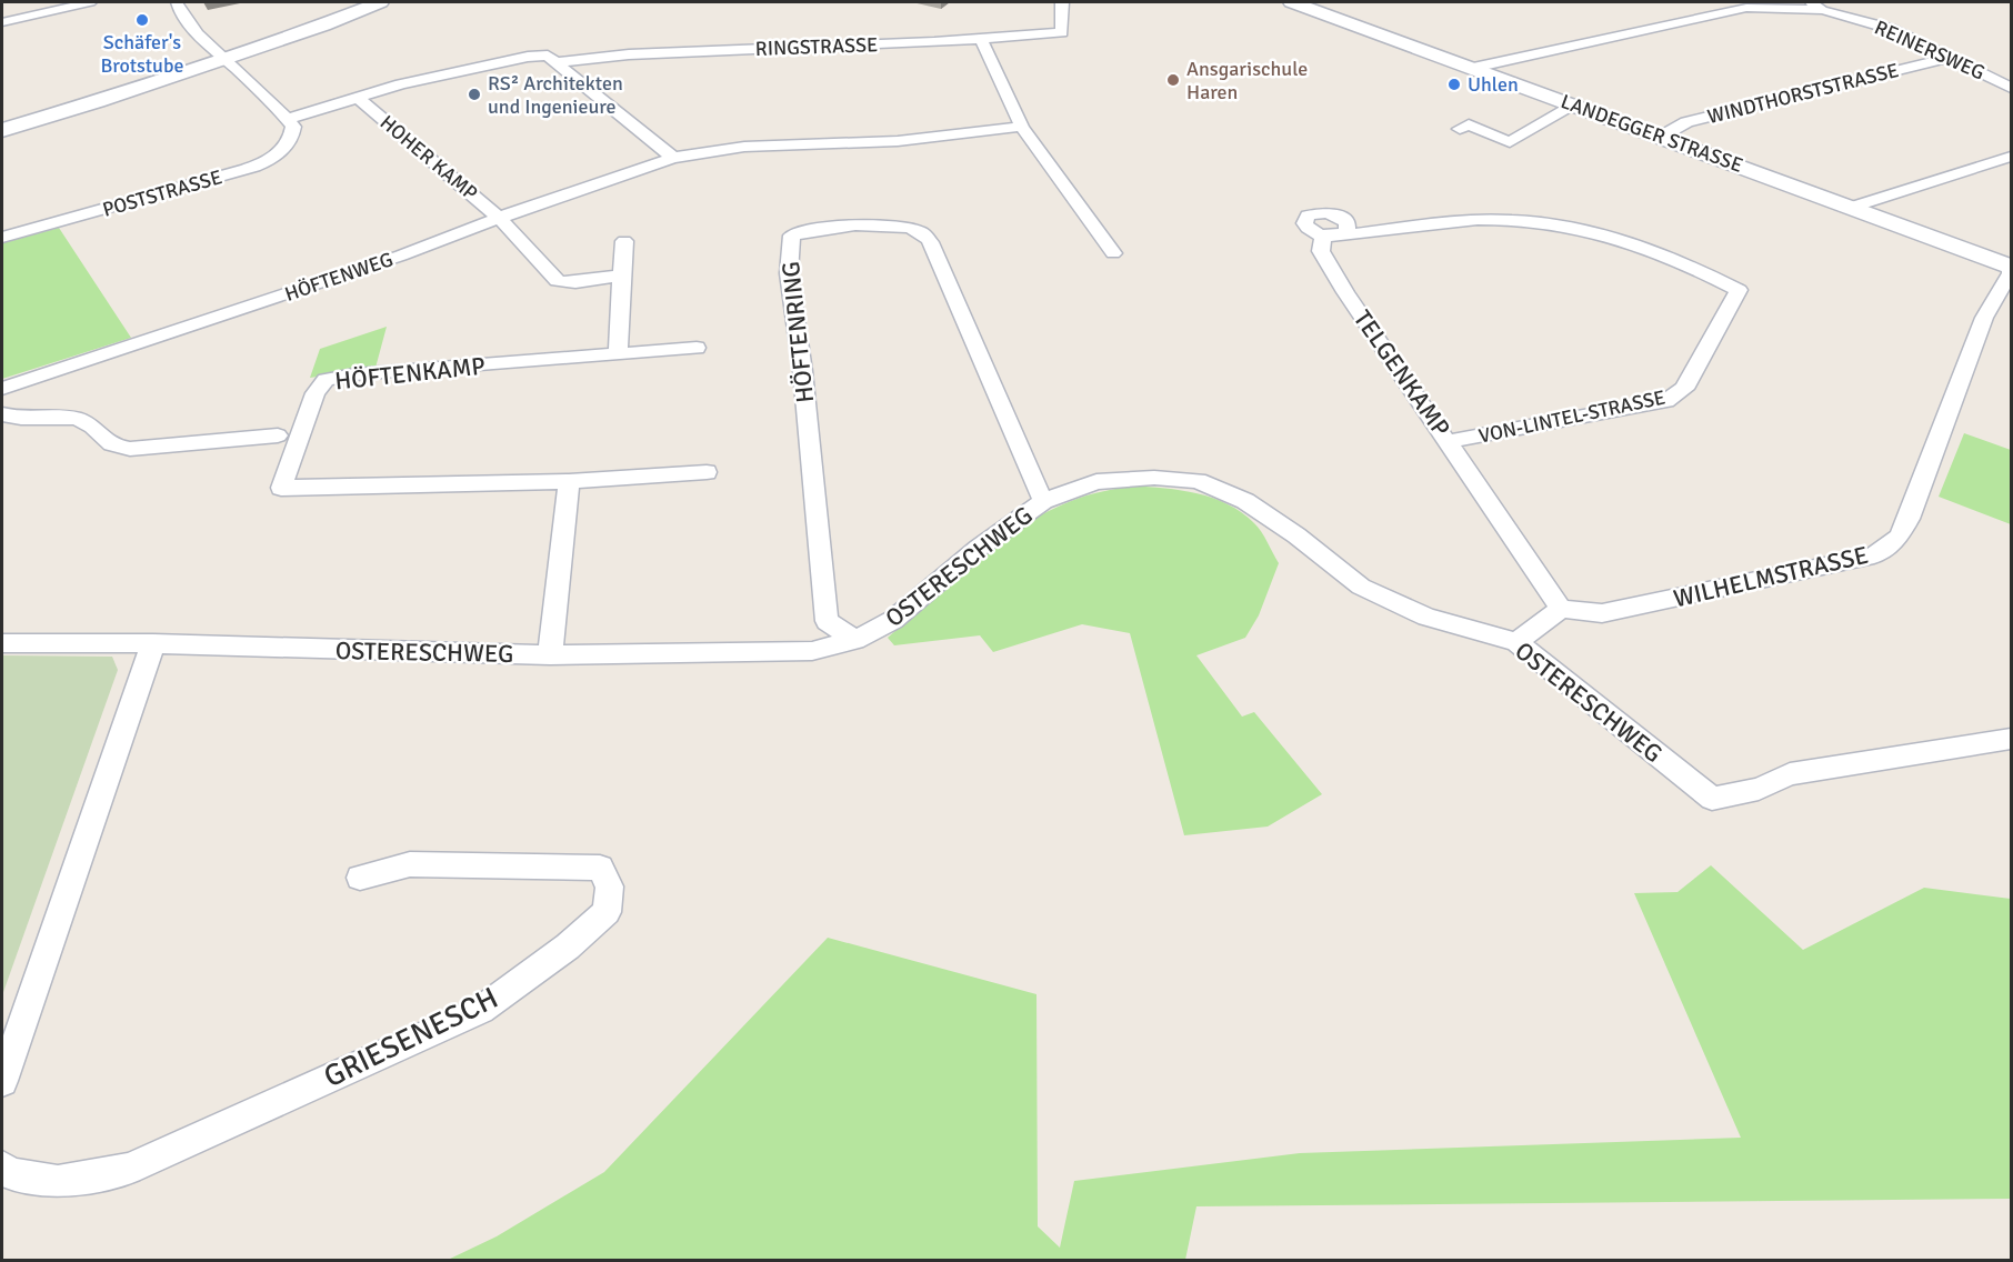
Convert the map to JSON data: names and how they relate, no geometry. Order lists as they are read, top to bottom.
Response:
{
  "streets": {
    "main road": ["LANDEGGER STRASSE"],
    "street": [
      "RINGSTRASSE",
      "REINERSWEG",
      "WINDTHORSTSTRASSE",
      "HOHER KAMP",
      "POSTSTRASSE",
      "HÖFTENWEG",
      "HÖFTENRING",
      "HÖFTENKAMP",
      "TELGENKAMP",
      "VON-LINTEL-STRASSE",
      "OSTERESCHWEG",
      "WILHELMSTRASSE",
      "GRIESENESCH"
    ]
  },
  "crossings": [
    ["RINGSTRASSE", "HOHER KAMP"],
    ["RINGSTRASSE", "POSTSTRASSE"],
    ["RINGSTRASSE", "HÖFTENWEG"],
    ["REINERSWEG", "WINDTHORSTSTRASSE"],
    ["WINDTHORSTSTRASSE", "LANDEGGER STRASSE"],
    ["LANDEGGER STRASSE", "WILHELMSTRASSE"],
    ["HOHER KAMP", "HÖFTENWEG"],
    ["HÖFTENRING", "OSTERESCHWEG"],
    ["TELGENKAMP", "VON-LINTEL-STRASSE"],
    ["TELGENKAMP", "WILHELMSTRASSE"]
  ],
  "places": [
    "Schäfer's Brotstube",
    "Ansgarischule Haren",
    "Uhlen",
    "RS² Architekten und Ingenieure"
  ]
}
